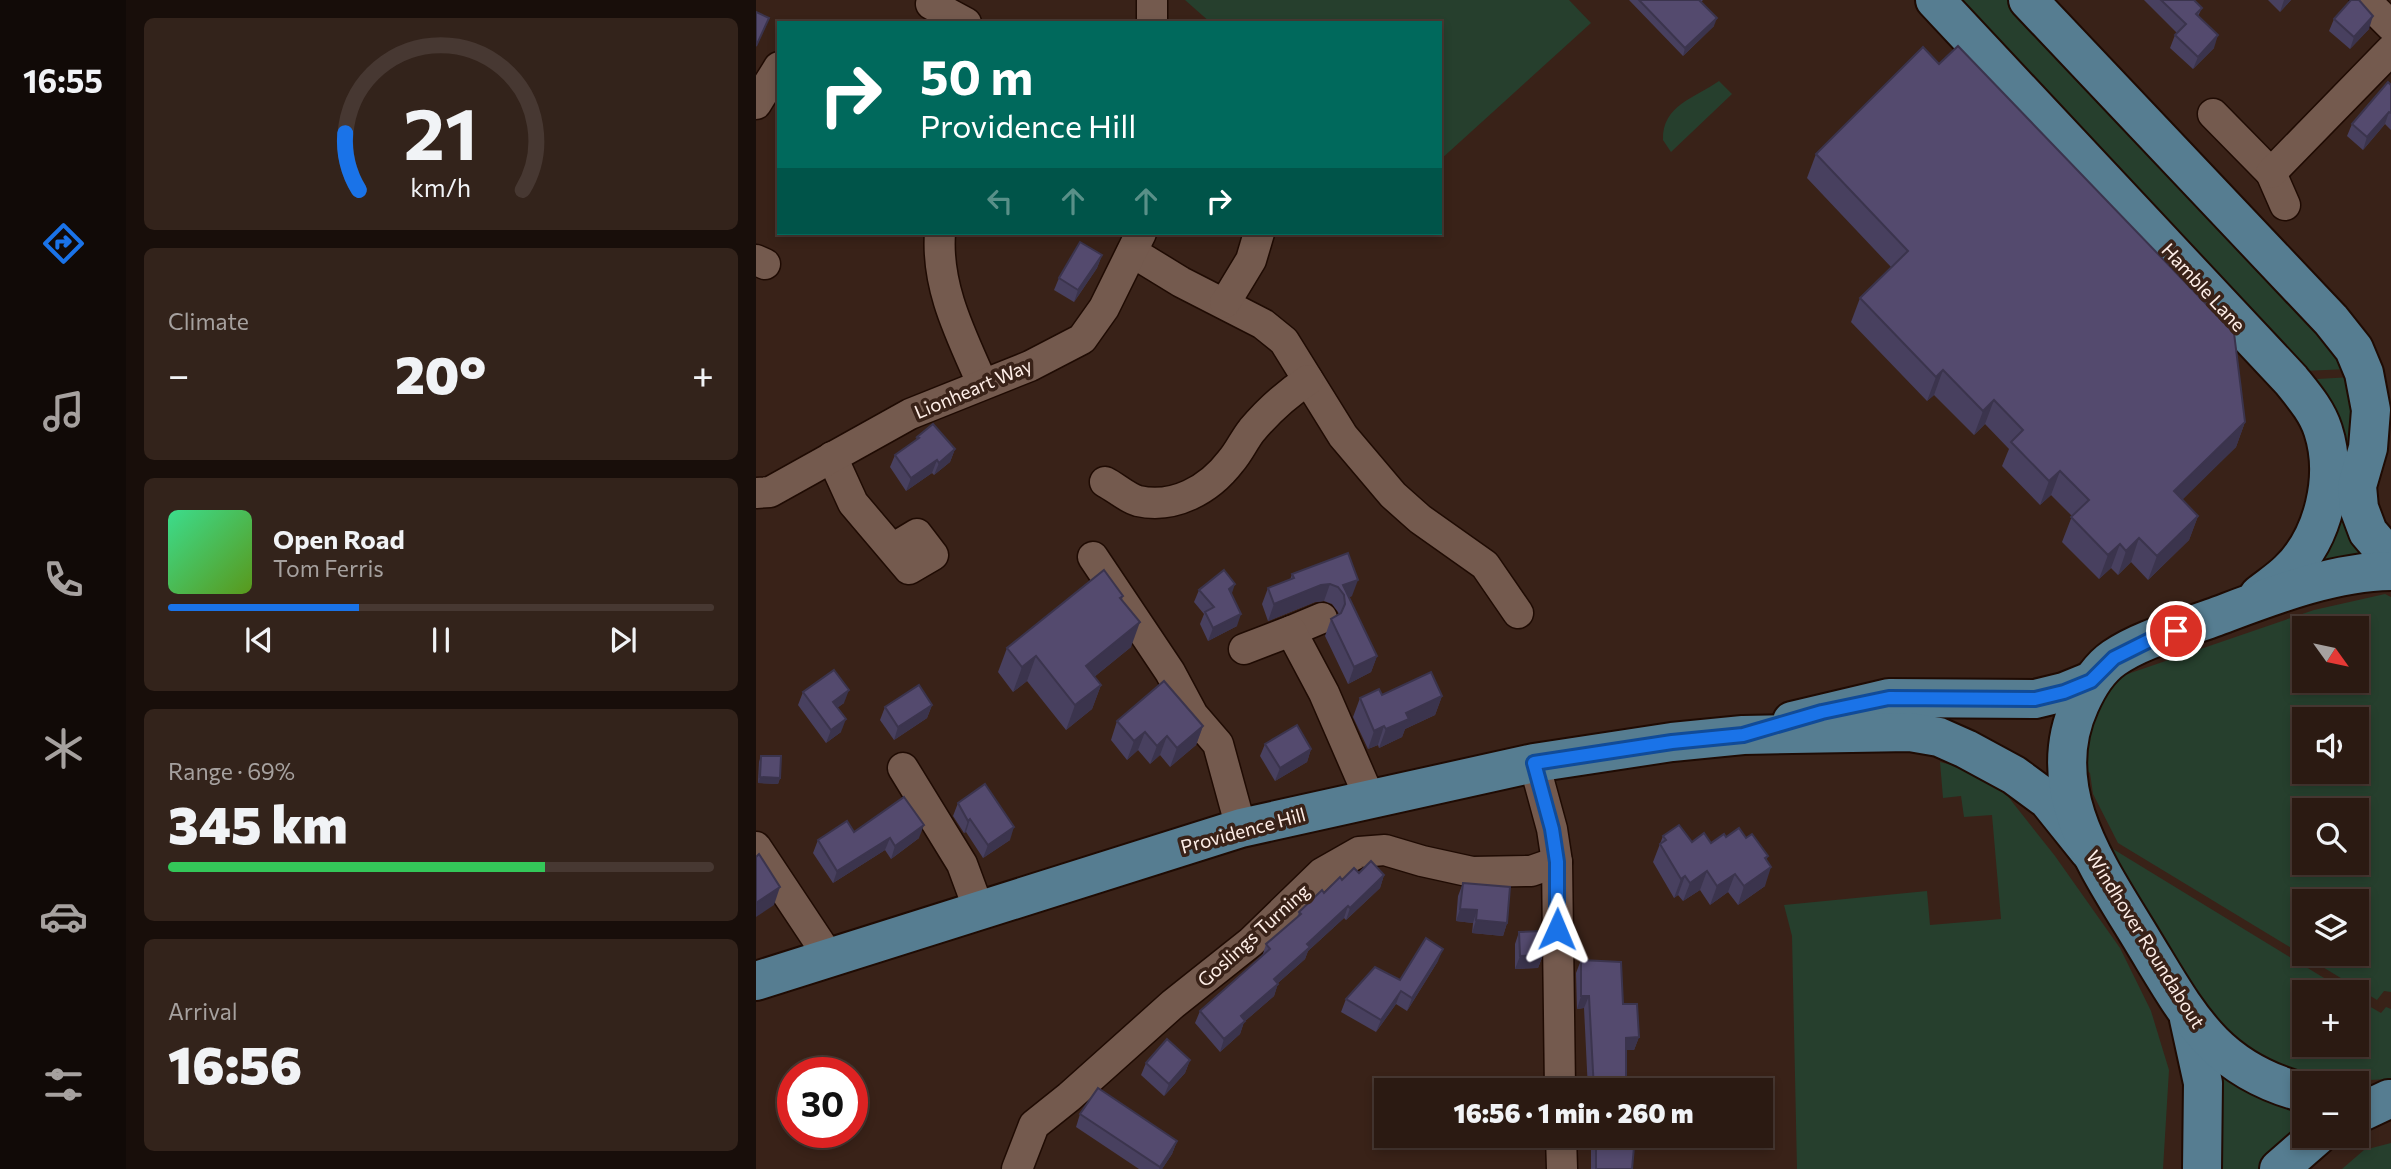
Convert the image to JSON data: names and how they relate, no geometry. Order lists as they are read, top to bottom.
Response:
{
  "streets": {
    "main road": ["Hamble Lane", "Providence Hill", "Windhover Roundabout"],
    "street": ["Lionheart Way", "Goslings Turning"]
  },
  "crossings": [
    ["Hamble Lane", "Windhover Roundabout"],
    ["Providence Hill", "Windhover Roundabout"]
  ],
  "north": "bottom right",
  "page": {
    "tabs": "16:55",
    "turn": ["50 m", "Providence Hill"],
    "tile": [
      "Climate",
      ["Range · 69%", "345 km"],
      ["Arrival", "16:56"]
    ],
    "heat": ["−", "20°", "+"],
    "song": ["Open Road", "Tom Ferris"],
    "map_buttons": ["+", "−"],
    "limit": "30",
    "trip": "16:56 · 1 min · 260 m",
    "gauge": ["21", "km/h"]
  }
}
